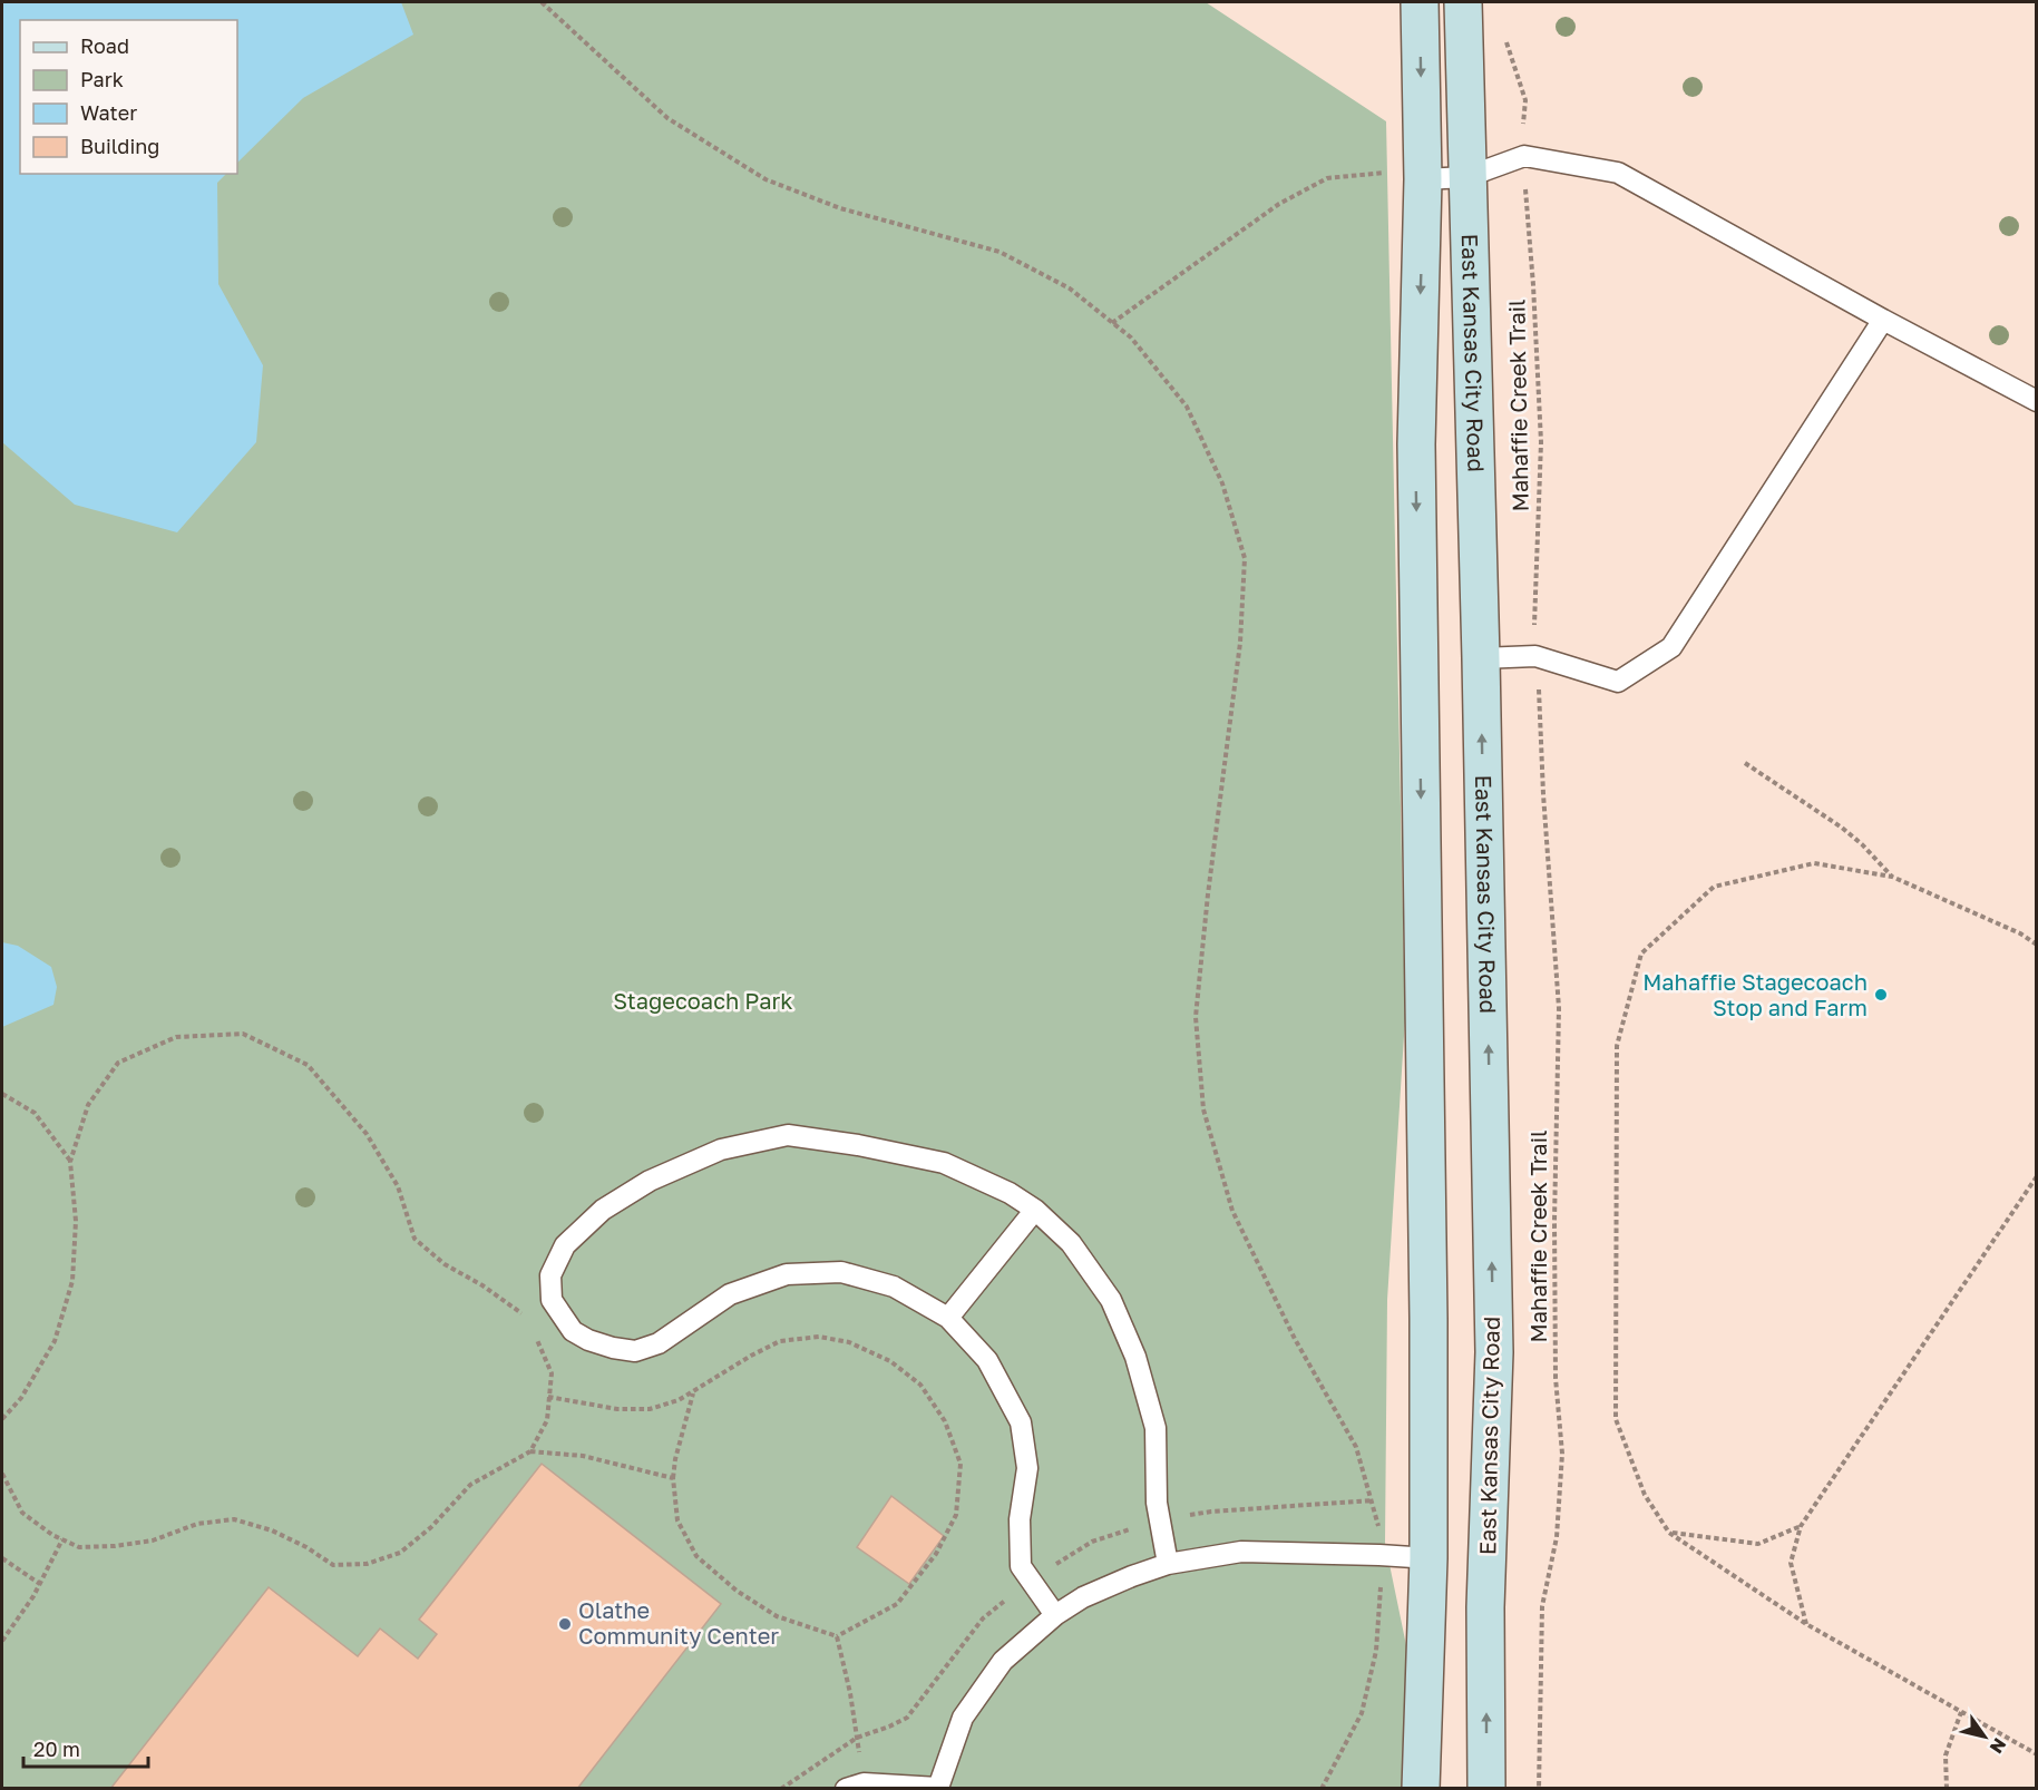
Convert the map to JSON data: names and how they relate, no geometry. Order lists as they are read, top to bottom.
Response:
{
  "streets": {
    "street": ["East Kansas City Road"],
    "path": ["Mahaffie Creek Trail"]
  },
  "parks": ["Stagecoach Park"],
  "places": ["Mahaffie Stagecoach Stop and Farm", "Olathe Community Center"],
  "legend": [
    "Road",
    "Park",
    "Water",
    "Building"
  ],
  "scale_bar": "20 m",
  "north": "bottom right"
}
